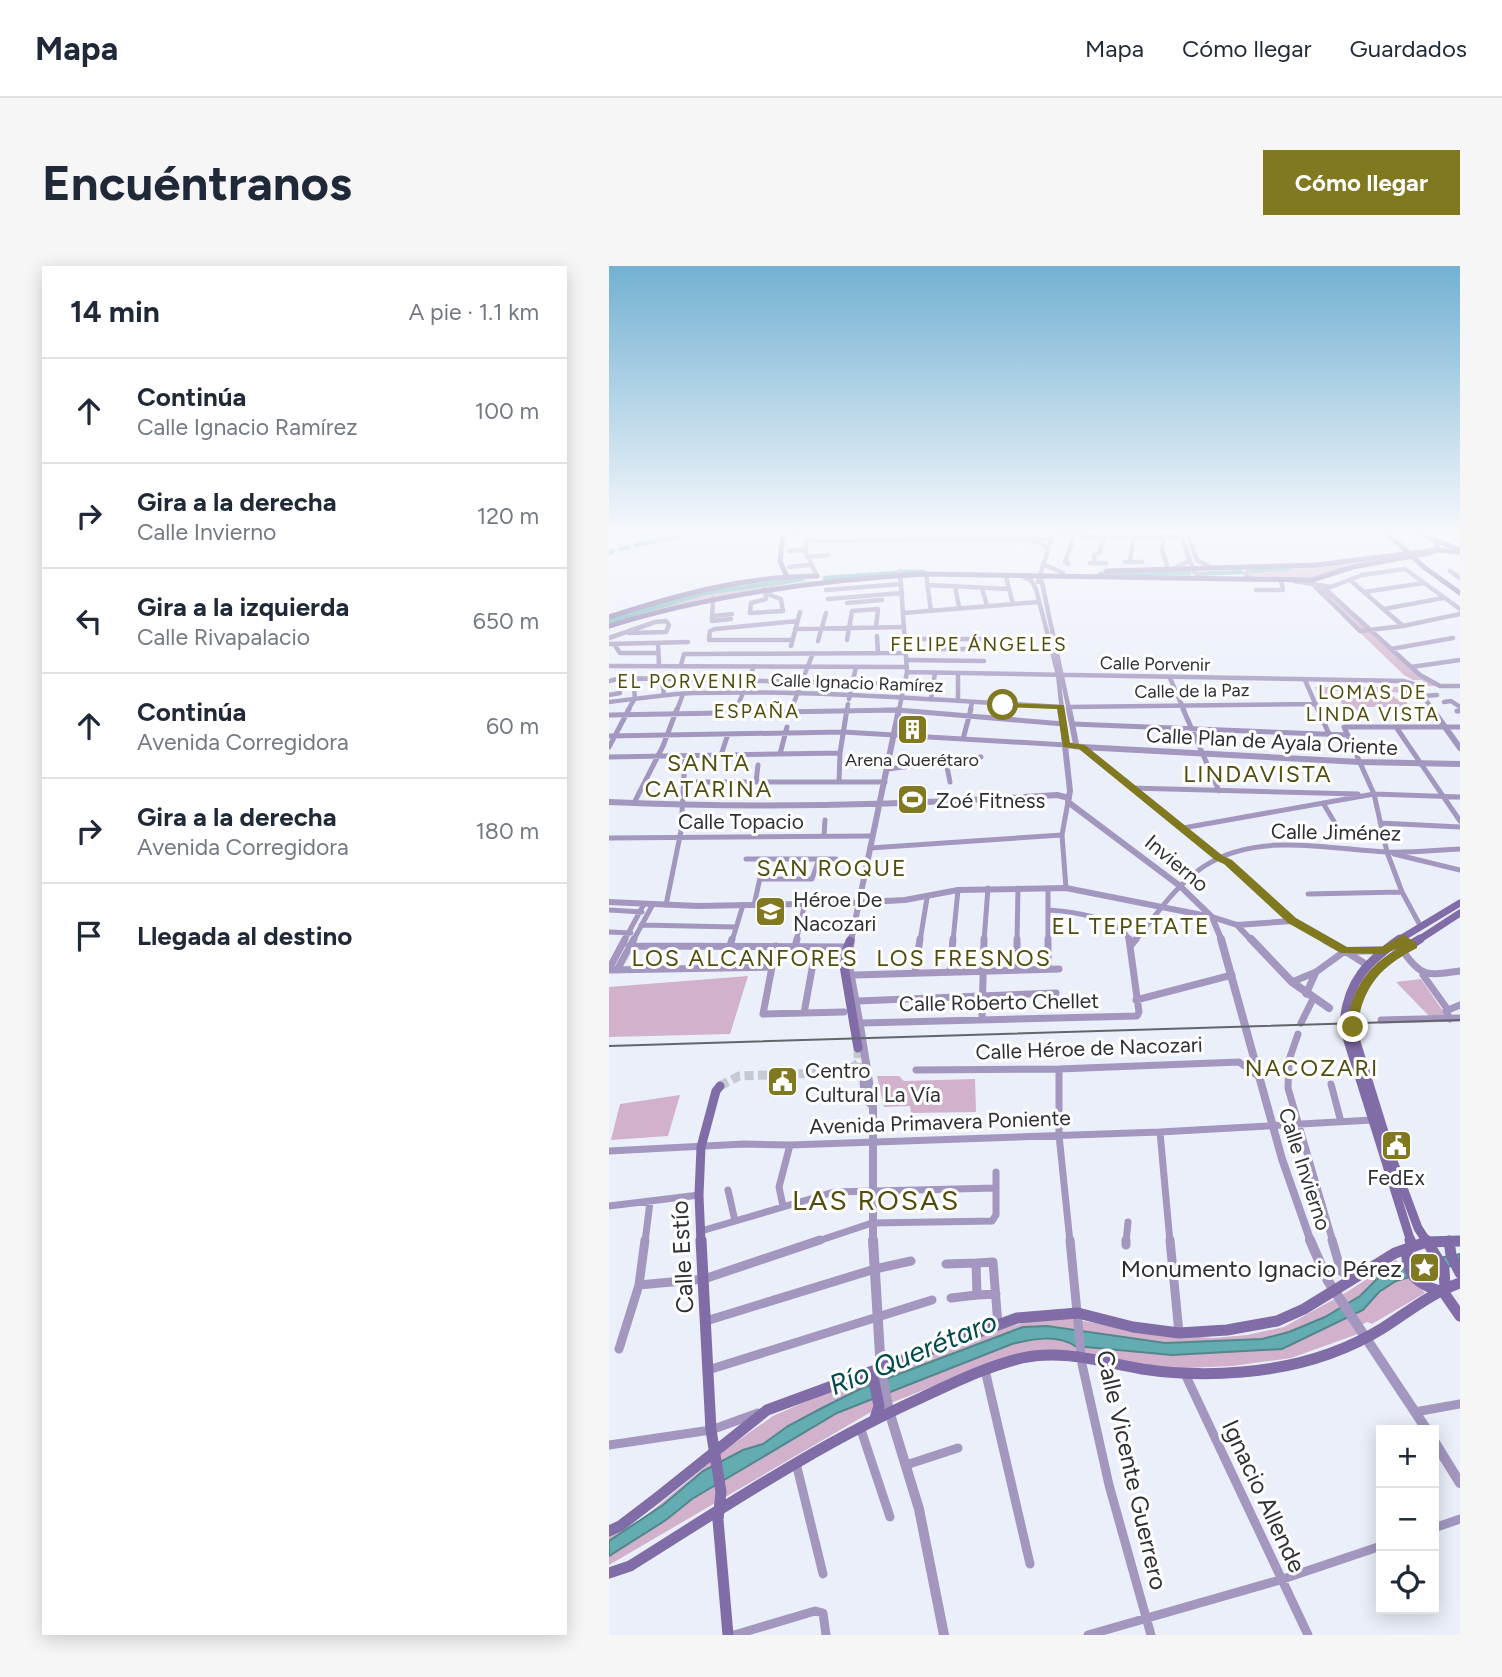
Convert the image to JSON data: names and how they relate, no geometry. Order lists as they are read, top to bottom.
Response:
{
  "streets": {
    "main road": ["Calle Estío"],
    "street": [
      "Calle Porvenir",
      "Calle Ignacio Ramírez",
      "Calle de la Paz",
      "Calle Plan de Ayala Oriente",
      "Calle Topacio",
      "Calle Jiménez",
      "Invierno",
      "Calle Roberto Chellet",
      "Calle Héroe de Nacozari",
      "Avenida Primavera Poniente",
      "Calle Invierno",
      "Calle Vicente Guerrero",
      "Ignacio Allende"
    ]
  },
  "crossings": [
    ["Calle Jiménez", "Invierno"],
    ["Invierno", "Calle Invierno"],
    ["Calle Héroe de Nacozari", "Calle Invierno"],
    ["Calle Héroe de Nacozari", "Calle Vicente Guerrero"],
    ["Avenida Primavera Poniente", "Calle Invierno"],
    ["Avenida Primavera Poniente", "Calle Estío"],
    ["Avenida Primavera Poniente", "Calle Vicente Guerrero"]
  ],
  "districts": [
    "FELIPE ÁNGELES",
    "EL PORVENIR",
    "LOMAS DE LINDA VISTA",
    "ESPAÑA",
    "SANTA CATARINA",
    "LINDAVISTA",
    "SAN ROQUE",
    "EL TEPETATE",
    "LOS ALCANFORES",
    "LOS FRESNOS",
    "NACOZARI",
    "LAS ROSAS"
  ],
  "water": ["Río Querétaro"],
  "places": {
    "building": ["Arena Querétaro"],
    "sports": ["Zoé Fitness"],
    "school or university": ["Héroe De Nacozari"],
    "public building": ["Centro Cultural La Vía", "FedEx"],
    "place": ["Monumento Ignacio Pérez"]
  },
  "page": {
    "header": "Mapa",
    "nav": ["Mapa", "Cómo llegar", "Guardados"],
    "buttons": "Cómo llegar",
    "title": "Encuéntranos",
    "heading": ["14 min", "A pie · 1.1 km"],
    "list": [
      ["Continúa", "Calle Ignacio Ramírez", "100 m"],
      ["Gira a la derecha", "Calle Invierno", "120 m"],
      ["Gira a la izquierda", "Calle Rivapalacio", "650 m"],
      ["Continúa", "Avenida Corregidora", "60 m"],
      ["Gira a la derecha", "Avenida Corregidora", "180 m"],
      "Llegada al destino"
    ],
    "map_buttons": ["+", "−"]
  }
}
